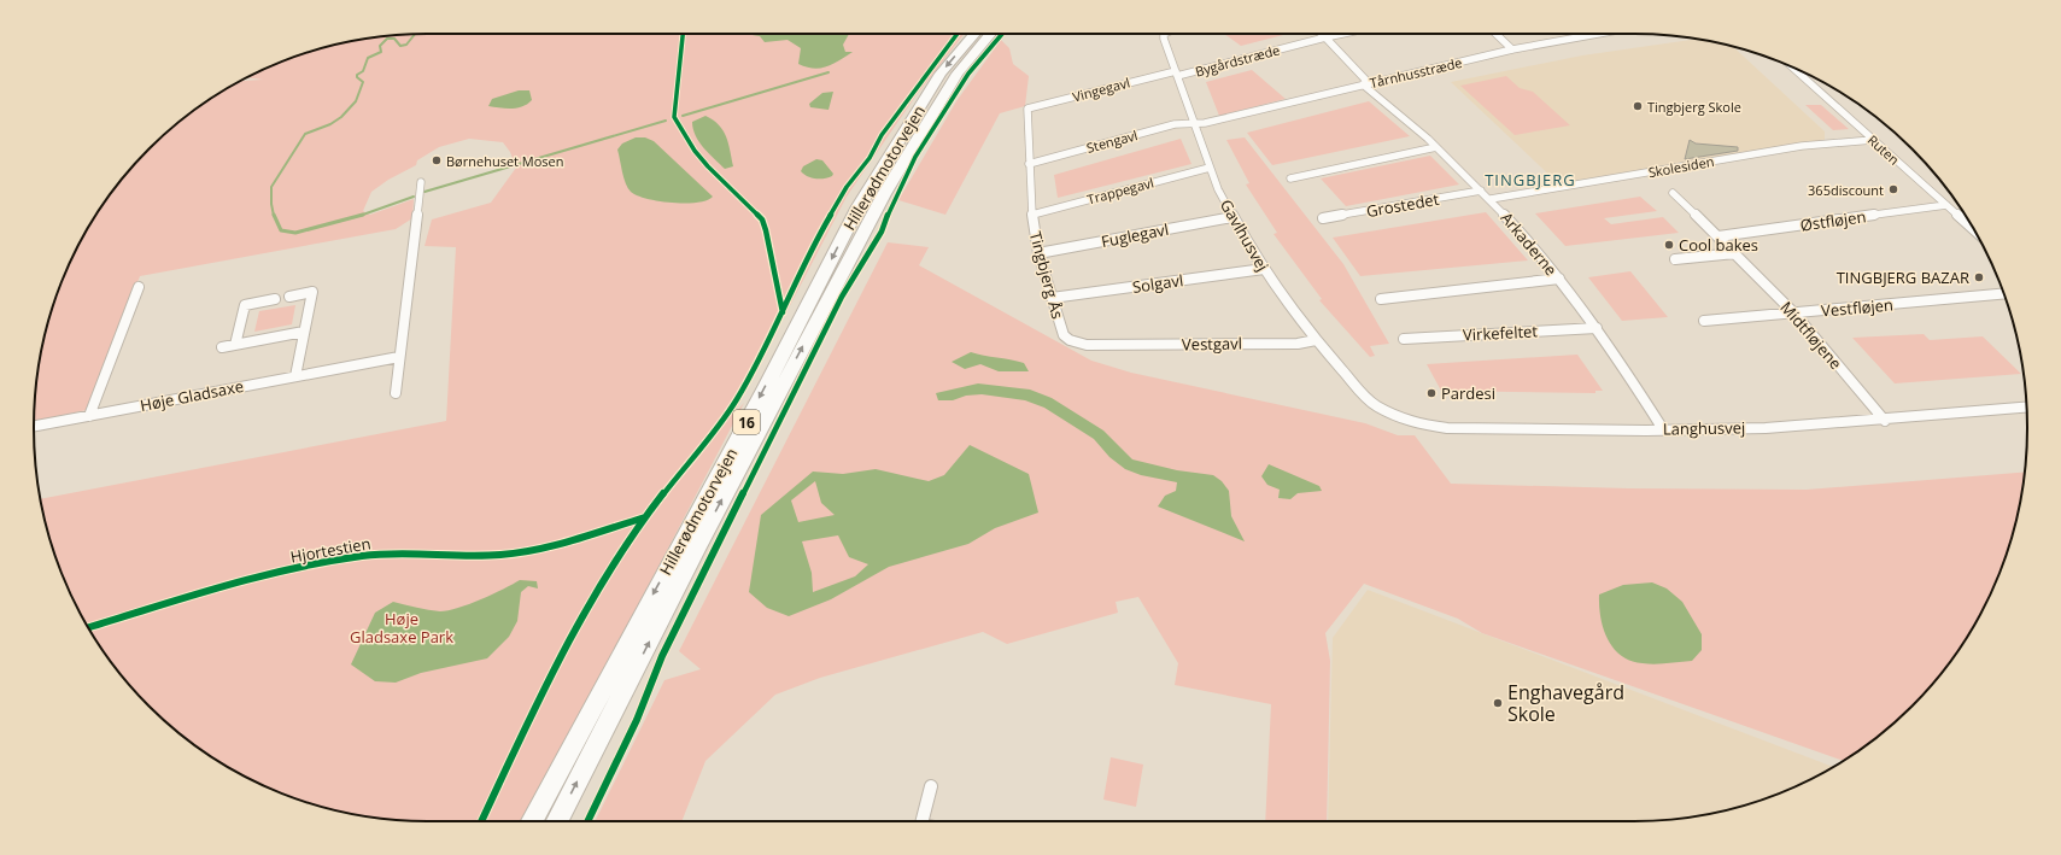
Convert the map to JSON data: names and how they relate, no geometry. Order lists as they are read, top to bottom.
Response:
{
  "streets": {
    "highway": ["Hillerødmotorvejen", "16"],
    "street": [
      "Bygårdstræde",
      "Tårnhusstræde",
      "Vingegavl",
      "Stengavl",
      "Ruten",
      "Skolesiden",
      "Trappegavl",
      "Grostedet",
      "Østfløjen",
      "Fuglegavl",
      "Gavlhusvej",
      "Arkaderne",
      "Tingbjerg Ås",
      "Solgavl",
      "Vestfløjen",
      "Virkefeltet",
      "Midtfløjene",
      "Vestgavl",
      "Høje Gladsaxe",
      "Langhusvej"
    ],
    "cycle path": ["Hjortestien"]
  },
  "crossings": [
    ["Bygårdstræde", "Vingegavl"],
    ["Bygårdstræde", "Gavlhusvej"],
    ["Bygårdstræde", "Arkaderne"],
    ["Tårnhusstræde", "Stengavl"],
    ["Tårnhusstræde", "Gavlhusvej"],
    ["Tårnhusstræde", "Arkaderne"],
    ["Vingegavl", "Gavlhusvej"],
    ["Vingegavl", "Tingbjerg Ås"],
    ["Stengavl", "Gavlhusvej"],
    ["Stengavl", "Tingbjerg Ås"],
    ["Ruten", "Skolesiden"],
    ["Ruten", "Østfløjen"],
    ["Skolesiden", "Arkaderne"],
    ["Trappegavl", "Gavlhusvej"],
    ["Trappegavl", "Tingbjerg Ås"],
    ["Grostedet", "Arkaderne"],
    ["Østfløjen", "Midtfløjene"],
    ["Fuglegavl", "Gavlhusvej"],
    ["Fuglegavl", "Tingbjerg Ås"],
    ["Gavlhusvej", "Solgavl"],
    ["Gavlhusvej", "Vestgavl"],
    ["Gavlhusvej", "Langhusvej"],
    ["Arkaderne", "Virkefeltet"],
    ["Arkaderne", "Langhusvej"],
    ["Tingbjerg Ås", "Solgavl"],
    ["Tingbjerg Ås", "Vestgavl"],
    ["Vestfløjen", "Midtfløjene"],
    ["Midtfløjene", "Langhusvej"]
  ],
  "districts": ["TINGBJERG"],
  "parks": ["Høje Gladsaxe Park"],
  "places": [
    "Tingbjerg Skole",
    "Børnehuset Mosen",
    "365discount",
    "Cool bakes",
    "TINGBJERG BAZAR",
    "Pardesi",
    "Enghavegård Skole"
  ]
}
